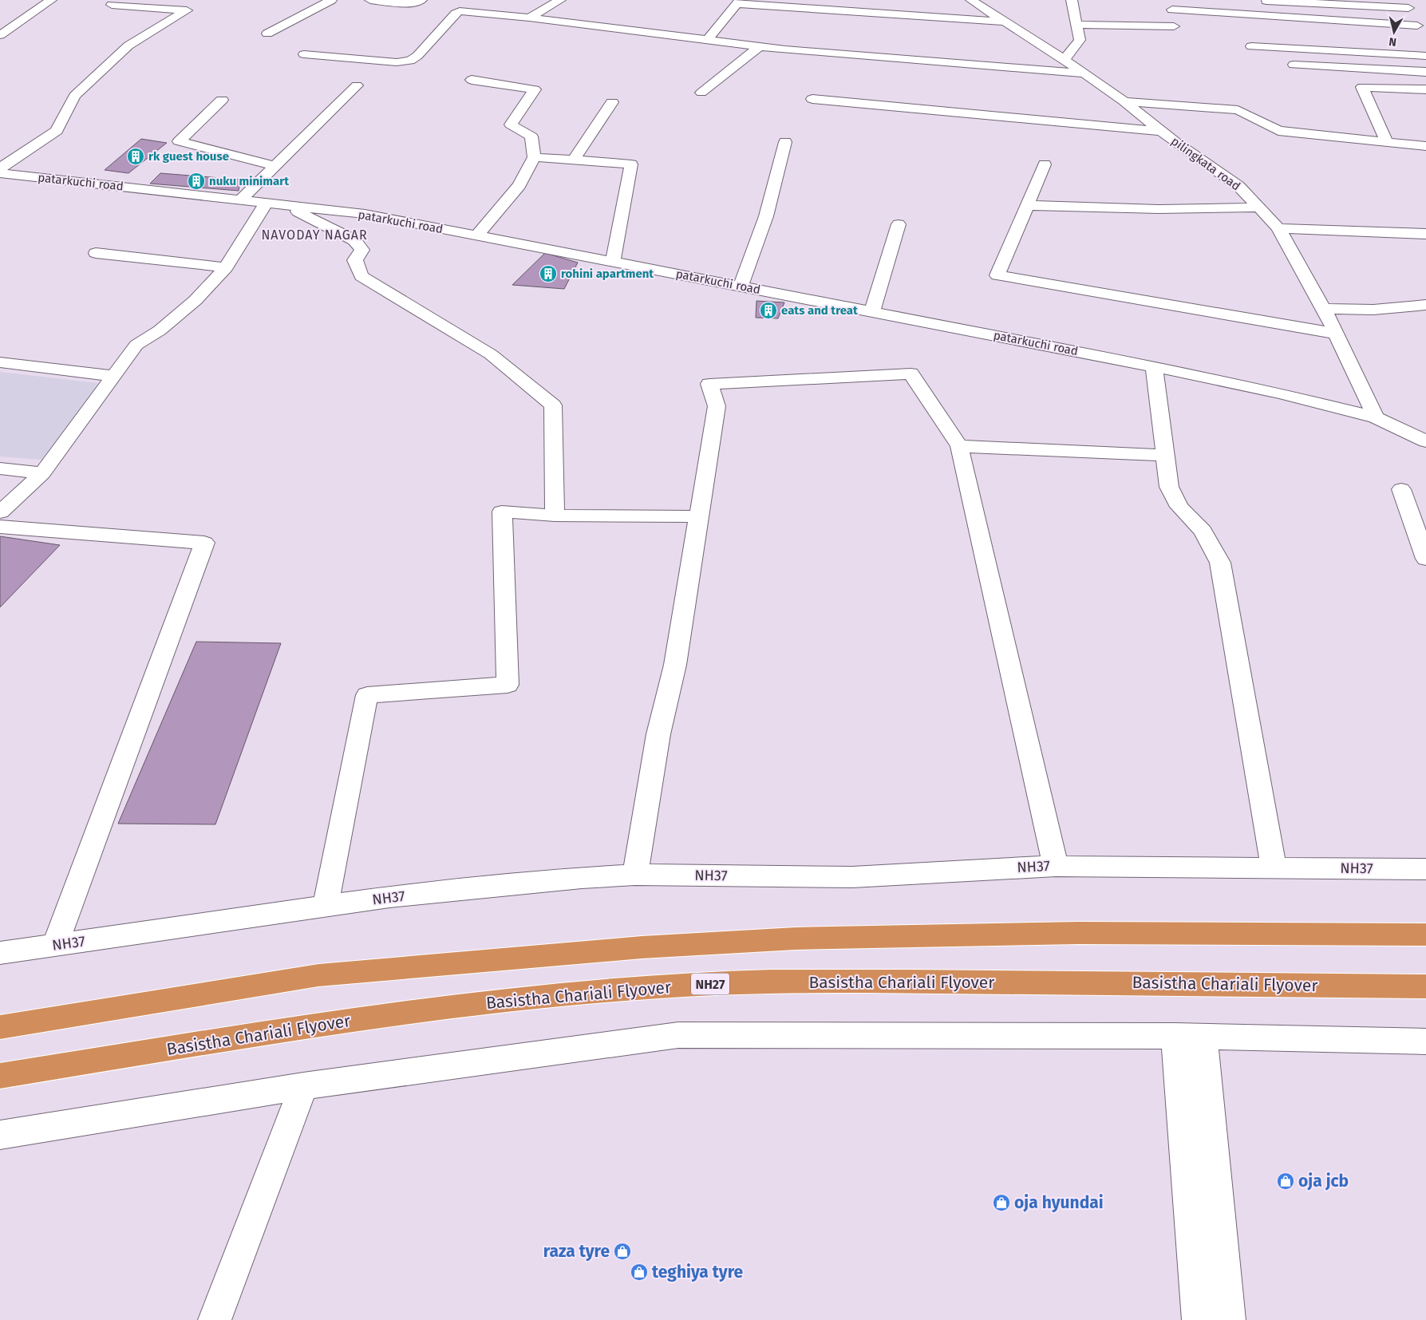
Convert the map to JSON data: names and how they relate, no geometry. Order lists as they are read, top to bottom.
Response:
{
  "streets": {
    "highway": ["Basistha Chariali Flyover", "NH27"],
    "street": ["pilingkata road", "patarkuchi road", "NH37"]
  },
  "crossings": [
    ["pilingkata road", "patarkuchi road"]
  ],
  "districts": ["NAVODAY NAGAR"],
  "places": {
    "building": [
      "rk guest house",
      "nuku minimart",
      "rohini apartment",
      "eats and treat"
    ],
    "shop": [
      "oja jcb",
      "oja hyundai",
      "raza tyre",
      "teghiya tyre"
    ]
  },
  "north": "bottom"
}
